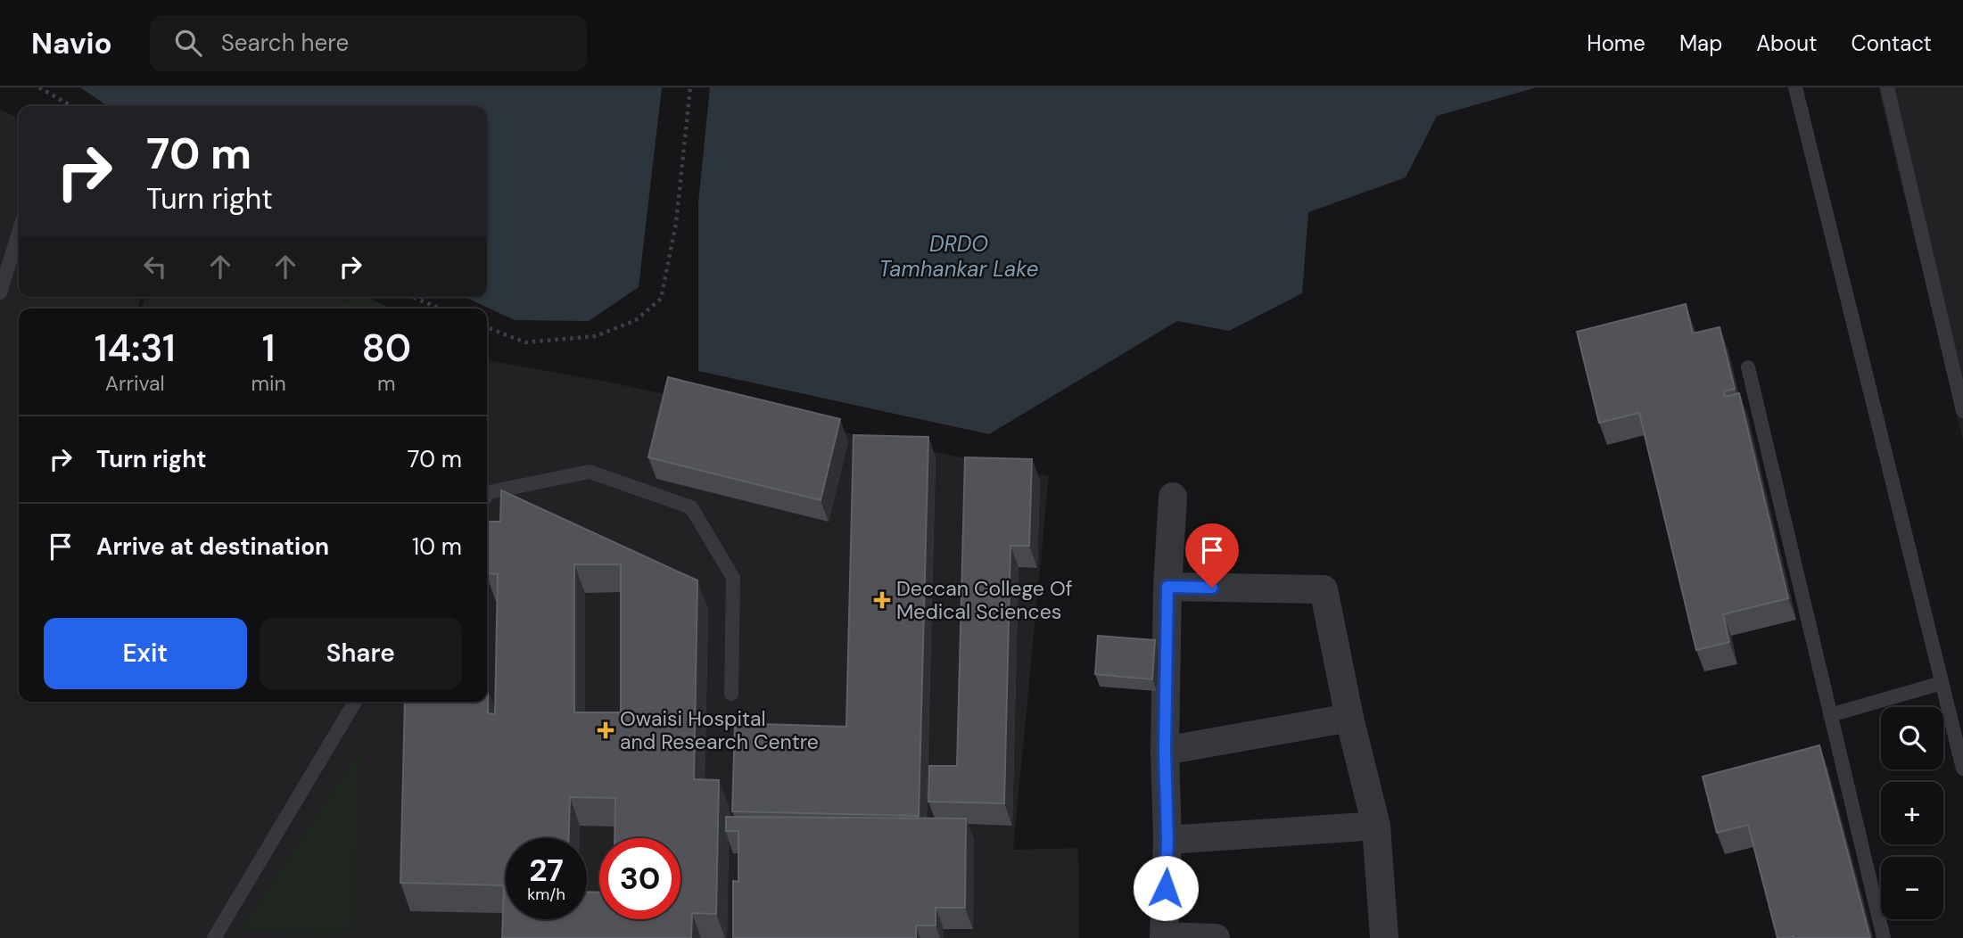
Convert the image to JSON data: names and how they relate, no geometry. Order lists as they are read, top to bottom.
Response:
{
  "water": ["DRDO Tamhankar Lake"],
  "places": {
    "health": ["Deccan College Of Medical Sciences", "Owaisi Hospital and Research Centre"]
  },
  "page": {
    "header": "Navio",
    "search": "Search here",
    "nav": [
      "Home",
      "Map",
      "About",
      "Contact"
    ],
    "turn": ["70 m", "Turn right"],
    "eta": [
      "14:31",
      "Arrival",
      "1",
      "min",
      "80",
      "m"
    ],
    "list": [
      {
        "name": "Turn right",
        "value": "70 m"
      },
      {
        "name": "Arrive at destination",
        "value": "10 m"
      }
    ],
    "buttons": ["Exit", "Share"],
    "map_buttons": ["+", "−"],
    "speed": "27 km/h",
    "limit": "30"
  }
}
